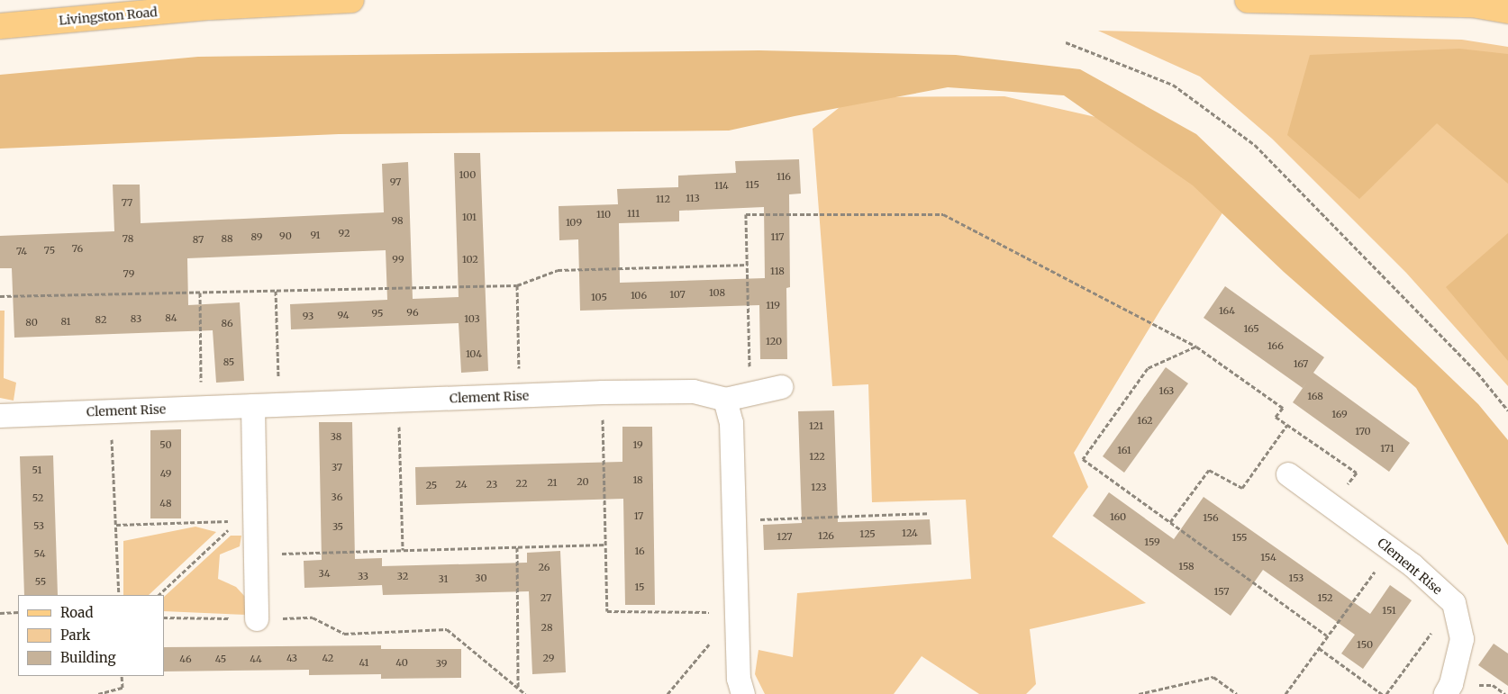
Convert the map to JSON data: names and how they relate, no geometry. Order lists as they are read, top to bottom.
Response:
{
  "streets": {
    "main road": ["Livingston Road"],
    "street": ["Clement Rise"]
  },
  "house_numbers": [
    "100",
    "116",
    "97",
    "115",
    "114",
    "113",
    "112",
    "77",
    "111",
    "110",
    "101",
    "98",
    "109",
    "92",
    "91",
    "90",
    "89",
    "117",
    "78",
    "88",
    "87",
    "76",
    "75",
    "74",
    "99",
    "102",
    "118",
    "79",
    "108",
    "107",
    "106",
    "105",
    "119",
    "164",
    "96",
    "95",
    "94",
    "93",
    "84",
    "83",
    "103",
    "82",
    "81",
    "80",
    "86",
    "165",
    "120",
    "166",
    "104",
    "85",
    "167",
    "163",
    "168",
    "169",
    "162",
    "121",
    "170",
    "38",
    "50",
    "19",
    "171",
    "161",
    "122",
    "37",
    "51",
    "49",
    "18",
    "20",
    "21",
    "22",
    "24",
    "23",
    "25",
    "123",
    "36",
    "52",
    "48",
    "17",
    "160",
    "156",
    "53",
    "35",
    "124",
    "125",
    "126",
    "127",
    "155",
    "159",
    "16",
    "54",
    "154",
    "158",
    "26",
    "34",
    "33",
    "32",
    "30",
    "153",
    "31",
    "55",
    "15",
    "157",
    "27",
    "152",
    "151",
    "28",
    "150",
    "43",
    "42",
    "29",
    "46",
    "45",
    "44",
    "41",
    "40",
    "39"
  ],
  "legend": ["Road", "Park", "Building"]
}
